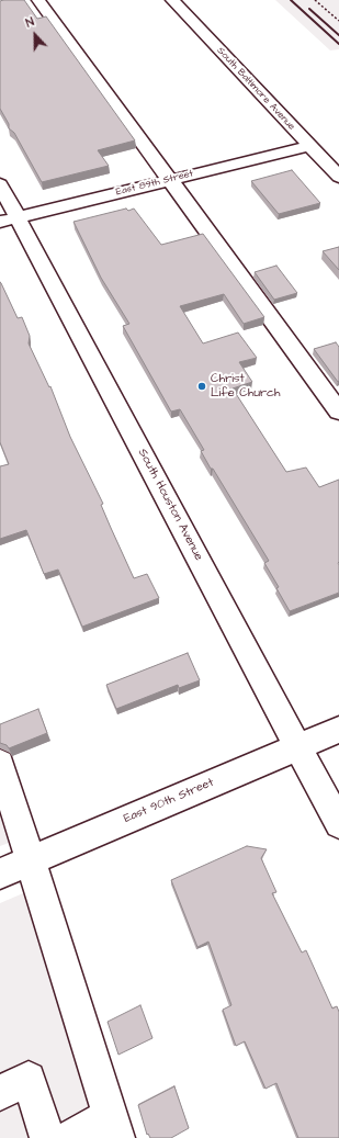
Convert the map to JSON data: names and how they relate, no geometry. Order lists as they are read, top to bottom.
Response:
{
  "streets": {
    "street": [
      "South Baltimore Avenue",
      "East 89th Street",
      "South Houston Avenue",
      "East 90th Street"
    ]
  },
  "crossings": [
    ["South Baltimore Avenue", "East 89th Street"],
    ["East 89th Street", "South Houston Avenue"],
    ["South Houston Avenue", "East 90th Street"]
  ],
  "places": ["Christ Life Church"],
  "north": "top"
}
